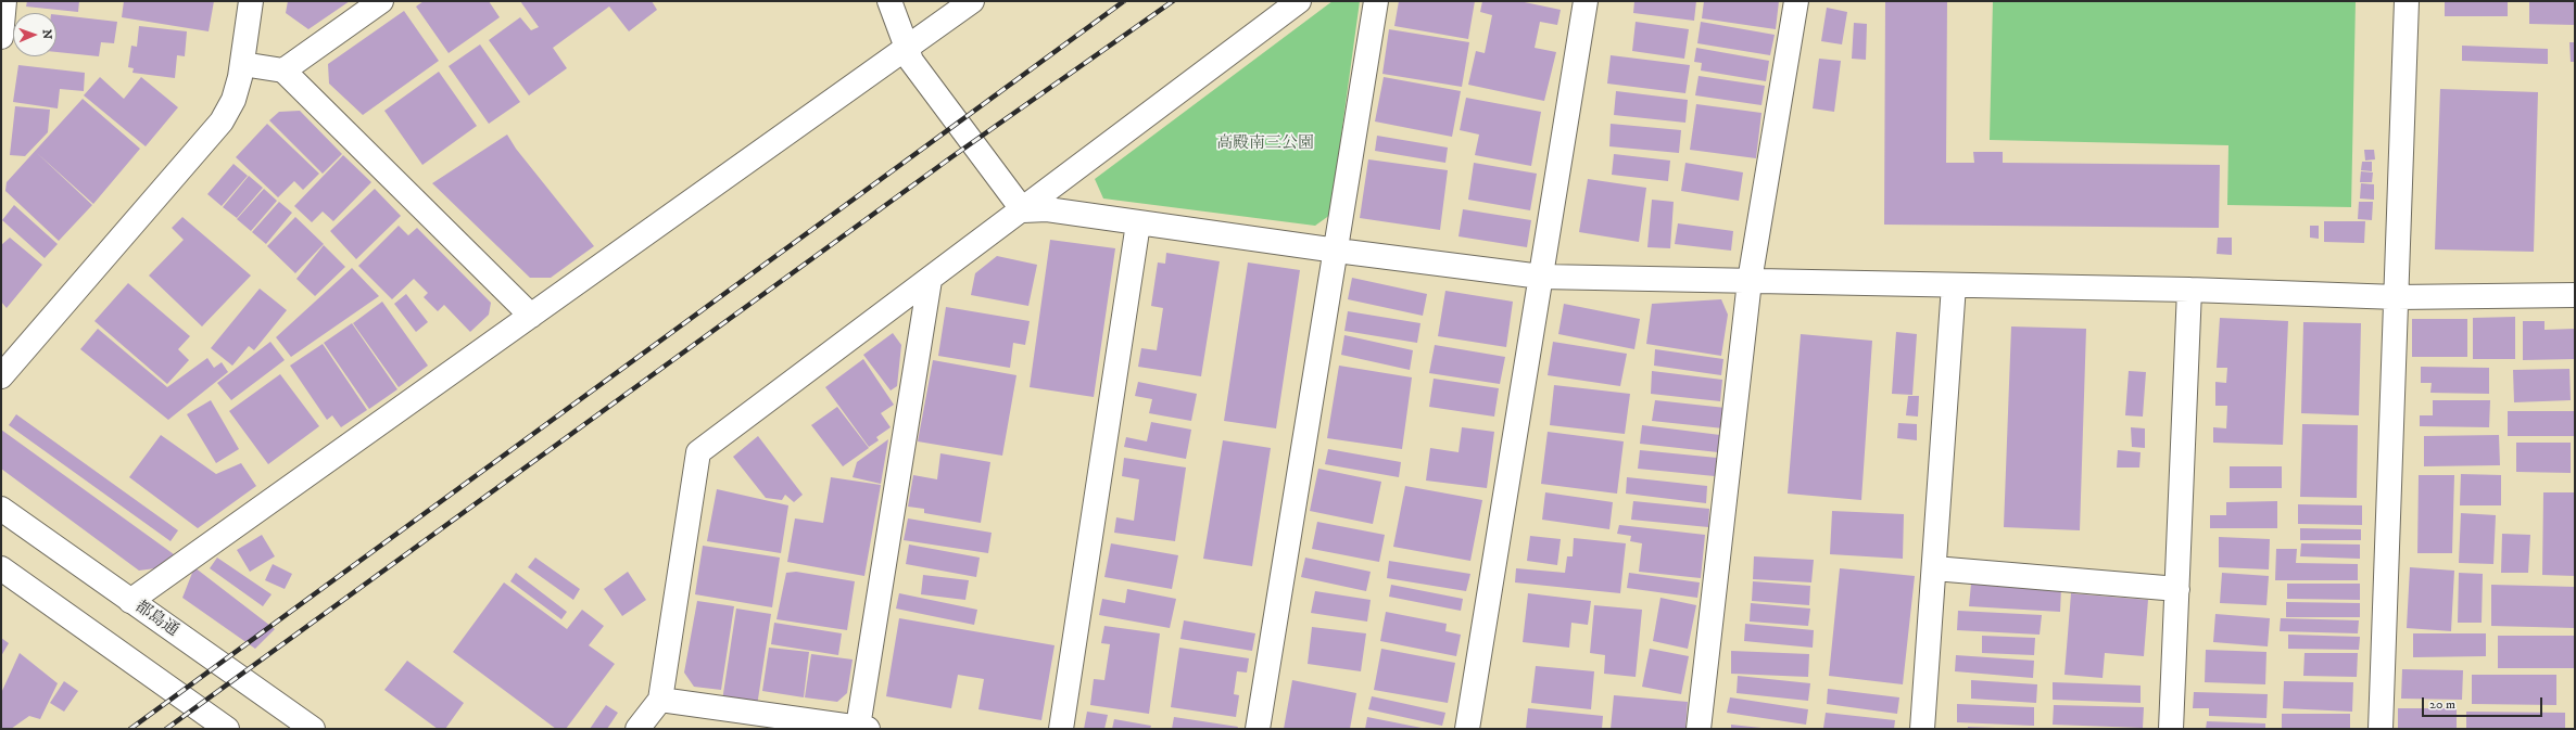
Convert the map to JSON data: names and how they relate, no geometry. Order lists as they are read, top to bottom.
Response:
{
  "streets": {
    "street": ["都島通"]
  },
  "parks": ["高殿南三公園"],
  "scale_bar": "20 m",
  "north": "right"
}
